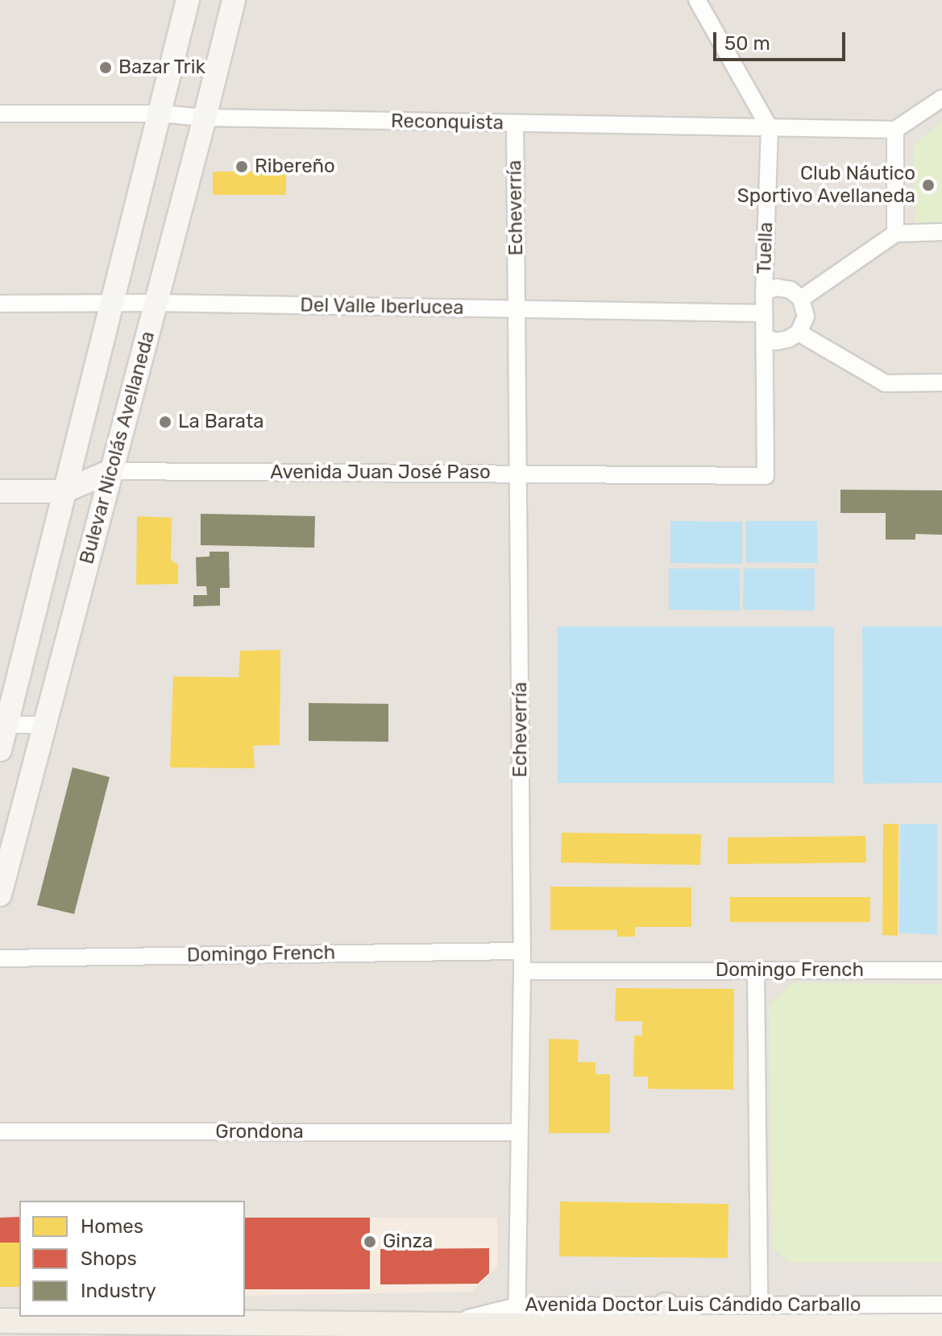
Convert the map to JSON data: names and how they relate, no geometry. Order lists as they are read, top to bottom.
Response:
{
  "streets": {
    "main road": ["Bulevar Nicolás Avellaneda", "Avenida Juan José Paso", "Avenida Doctor Luis Cándido Carballo"],
    "street": [
      "Reconquista",
      "Echeverría",
      "Tuella",
      "Del Valle Iberlucea",
      "Domingo French",
      "Grondona"
    ]
  },
  "crossings": [
    ["Reconquista", "Echeverría"],
    ["Reconquista", "Tuella"],
    ["Reconquista", "Bulevar Nicolás Avellaneda"],
    ["Echeverría", "Del Valle Iberlucea"],
    ["Echeverría", "Avenida Juan José Paso"],
    ["Echeverría", "Domingo French"],
    ["Echeverría", "Grondona"],
    ["Echeverría", "Avenida Doctor Luis Cándido Carballo"],
    ["Tuella", "Del Valle Iberlucea"],
    ["Tuella", "Avenida Juan José Paso"],
    ["Del Valle Iberlucea", "Bulevar Nicolás Avellaneda"],
    ["Bulevar Nicolás Avellaneda", "Avenida Juan José Paso"]
  ],
  "places": [
    "Bazar Trik",
    "Ribereño",
    "Club Náutico Sportivo Avellaneda",
    "La Barata",
    "Ginza"
  ],
  "legend": ["Homes", "Shops", "Industry"],
  "scale_bar": "50 m"
}
